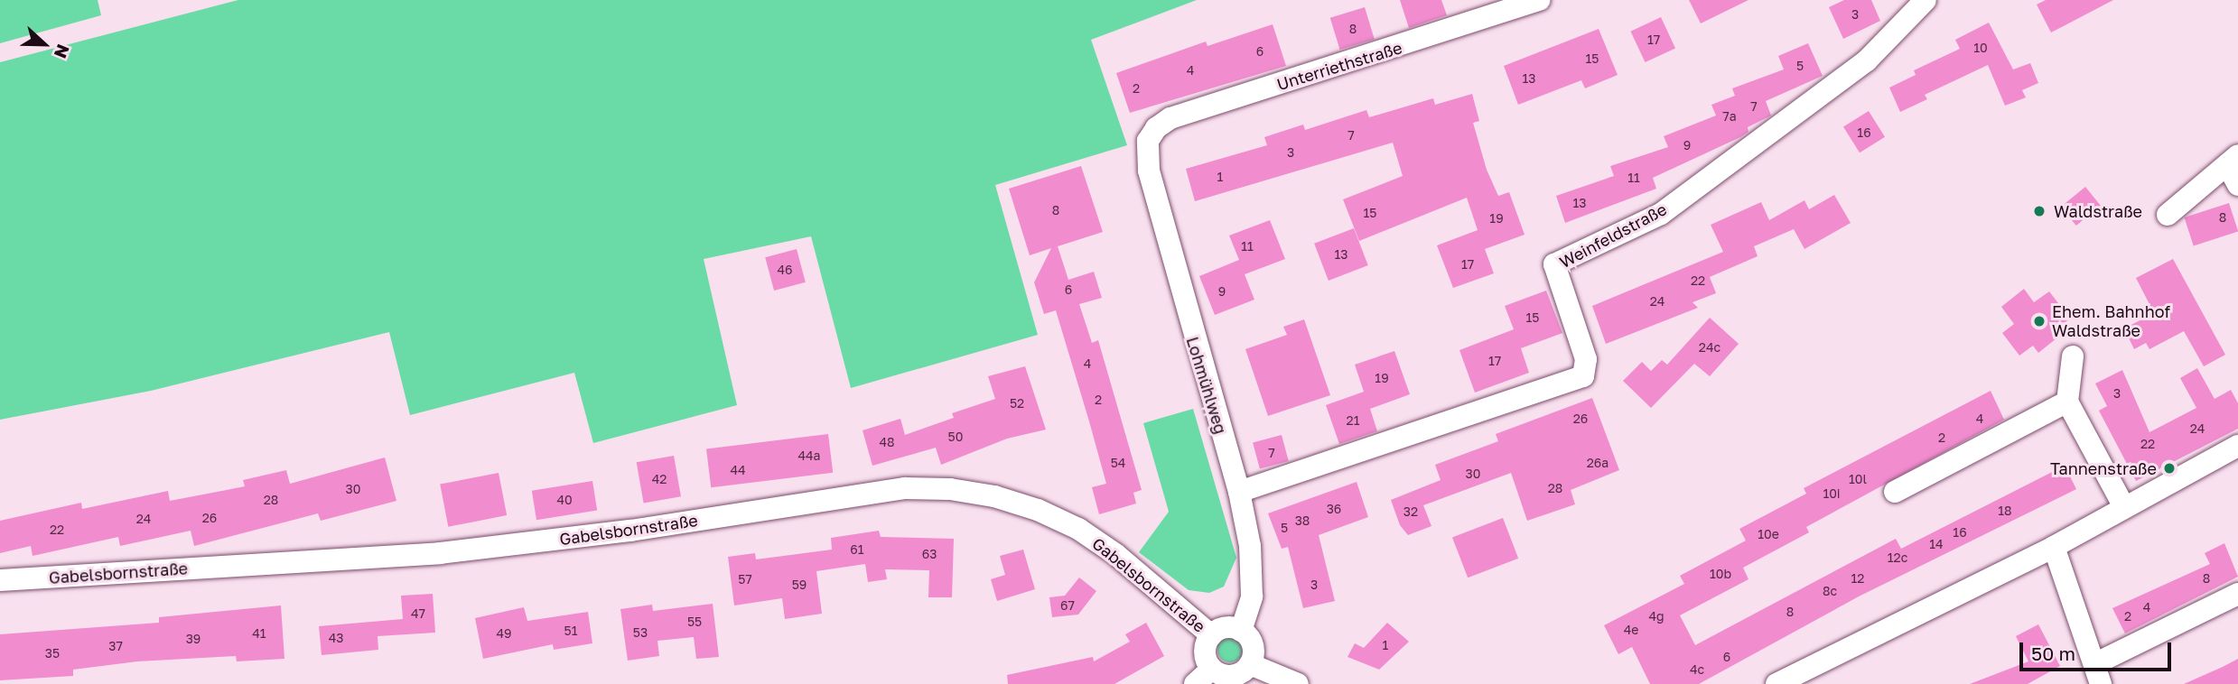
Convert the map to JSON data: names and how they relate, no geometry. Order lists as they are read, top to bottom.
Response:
{
  "streets": {
    "street": [
      "Unterriethstraße",
      "Weinfeldstraße",
      "Lohmühlweg",
      "Gabelsbornstraße"
    ]
  },
  "crossings": [
    ["Unterriethstraße", "Lohmühlweg"],
    ["Weinfeldstraße", "Lohmühlweg"],
    ["Lohmühlweg", "Gabelsbornstraße"]
  ],
  "places": ["Waldstraße", "Ehem. Bahnhof Waldstraße", "Tannenstraße"],
  "house_numbers": [
    "3",
    "8",
    "17",
    "10",
    "6",
    "15",
    "5",
    "4",
    "13",
    "2",
    "7",
    "7a",
    "16",
    "7",
    "9",
    "3",
    "1",
    "11",
    "13",
    "8",
    "15",
    "8",
    "19",
    "11",
    "13",
    "17",
    "46",
    "22",
    "6",
    "9",
    "24",
    "15",
    "24c",
    "17",
    "4",
    "19",
    "3",
    "2",
    "52",
    "26",
    "4",
    "21",
    "24",
    "50",
    "2",
    "48",
    "22",
    "7",
    "44a",
    "54",
    "26a",
    "44",
    "30",
    "42",
    "10l",
    "28",
    "30",
    "10i",
    "28",
    "40",
    "36",
    "18",
    "32",
    "26",
    "24",
    "38",
    "5",
    "22",
    "16",
    "10e",
    "14",
    "61",
    "63",
    "12c",
    "10b",
    "12",
    "8",
    "57",
    "59",
    "3",
    "8c",
    "67",
    "4",
    "8",
    "47",
    "4g",
    "2",
    "55",
    "4e",
    "51",
    "53",
    "41",
    "49",
    "43",
    "39",
    "1",
    "37",
    "35",
    "6",
    "4c"
  ],
  "scale_bar": "50 m",
  "north": "right"
}
